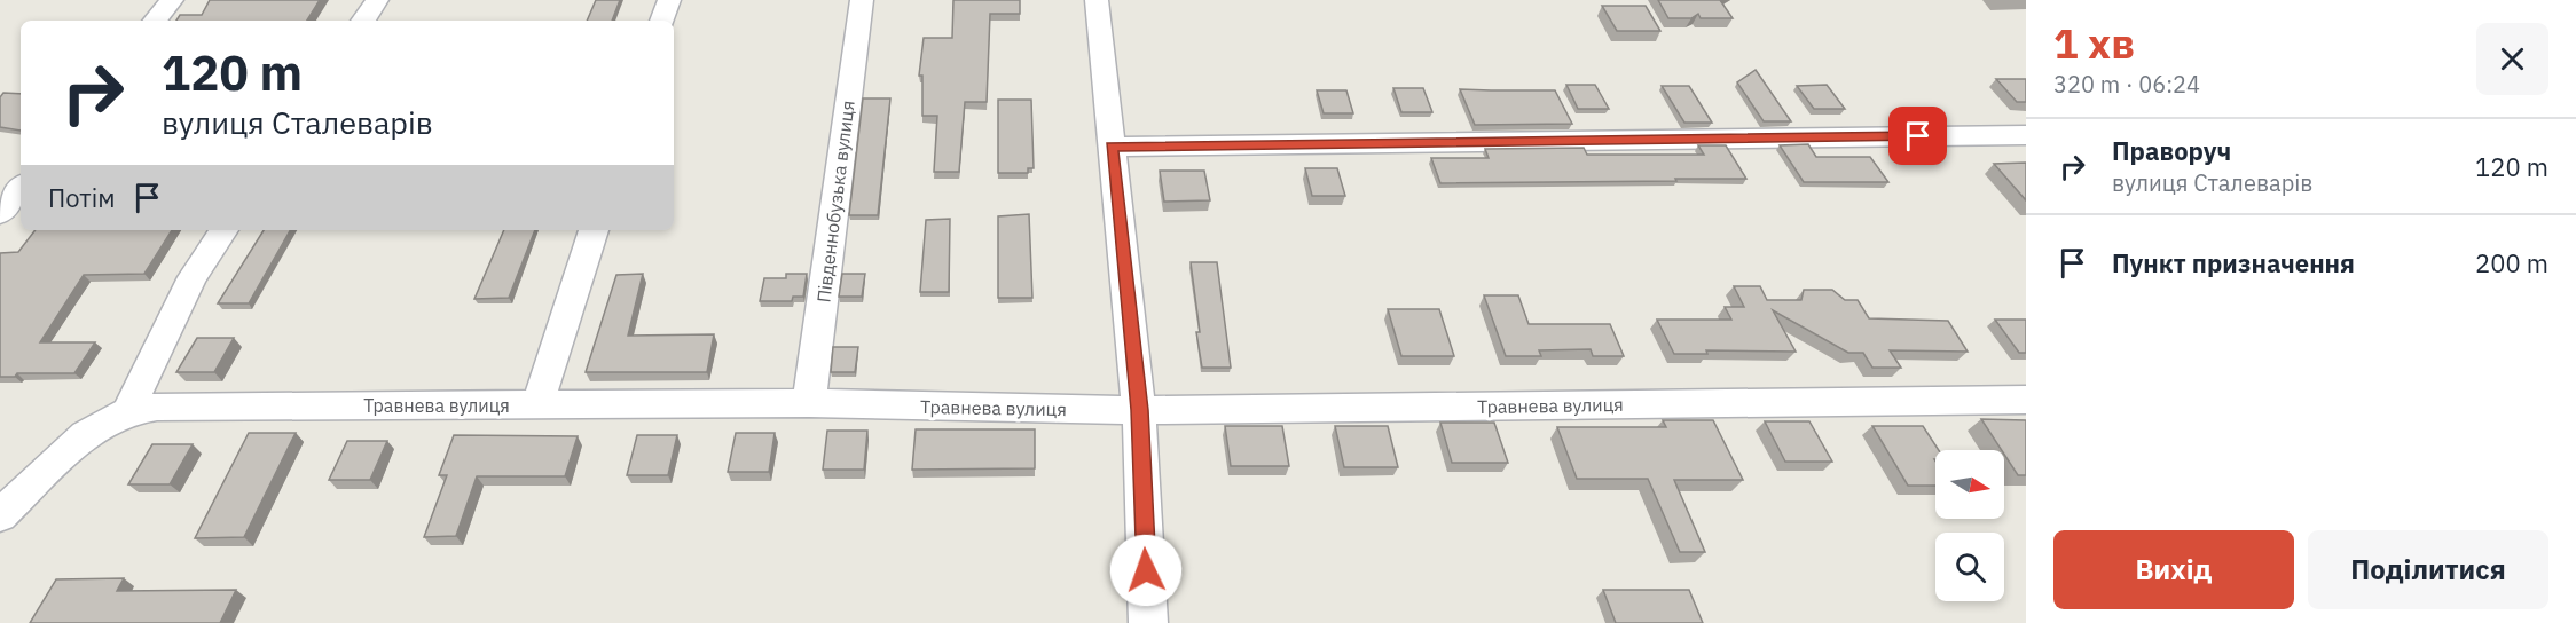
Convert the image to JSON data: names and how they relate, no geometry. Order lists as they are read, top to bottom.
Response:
{
  "streets": {
    "street": ["Південнобузька вулиця", "Травнева вулиця"]
  },
  "crossings": [
    ["Південнобузька вулиця", "Травнева вулиця"]
  ],
  "north": "right",
  "page": {
    "heading": ["1 хв", "320 m · 06:24"],
    "turn": ["120 m", "вулиця Сталеварів"],
    "list": [
      {
        "name": "Праворуч",
        "note": "вулиця Сталеварів",
        "value": "120 m"
      },
      {
        "name": "Пункт призначення",
        "value": "200 m"
      }
    ],
    "then": "Потім",
    "buttons": ["Вихід", "Поділитися"]
  }
}
